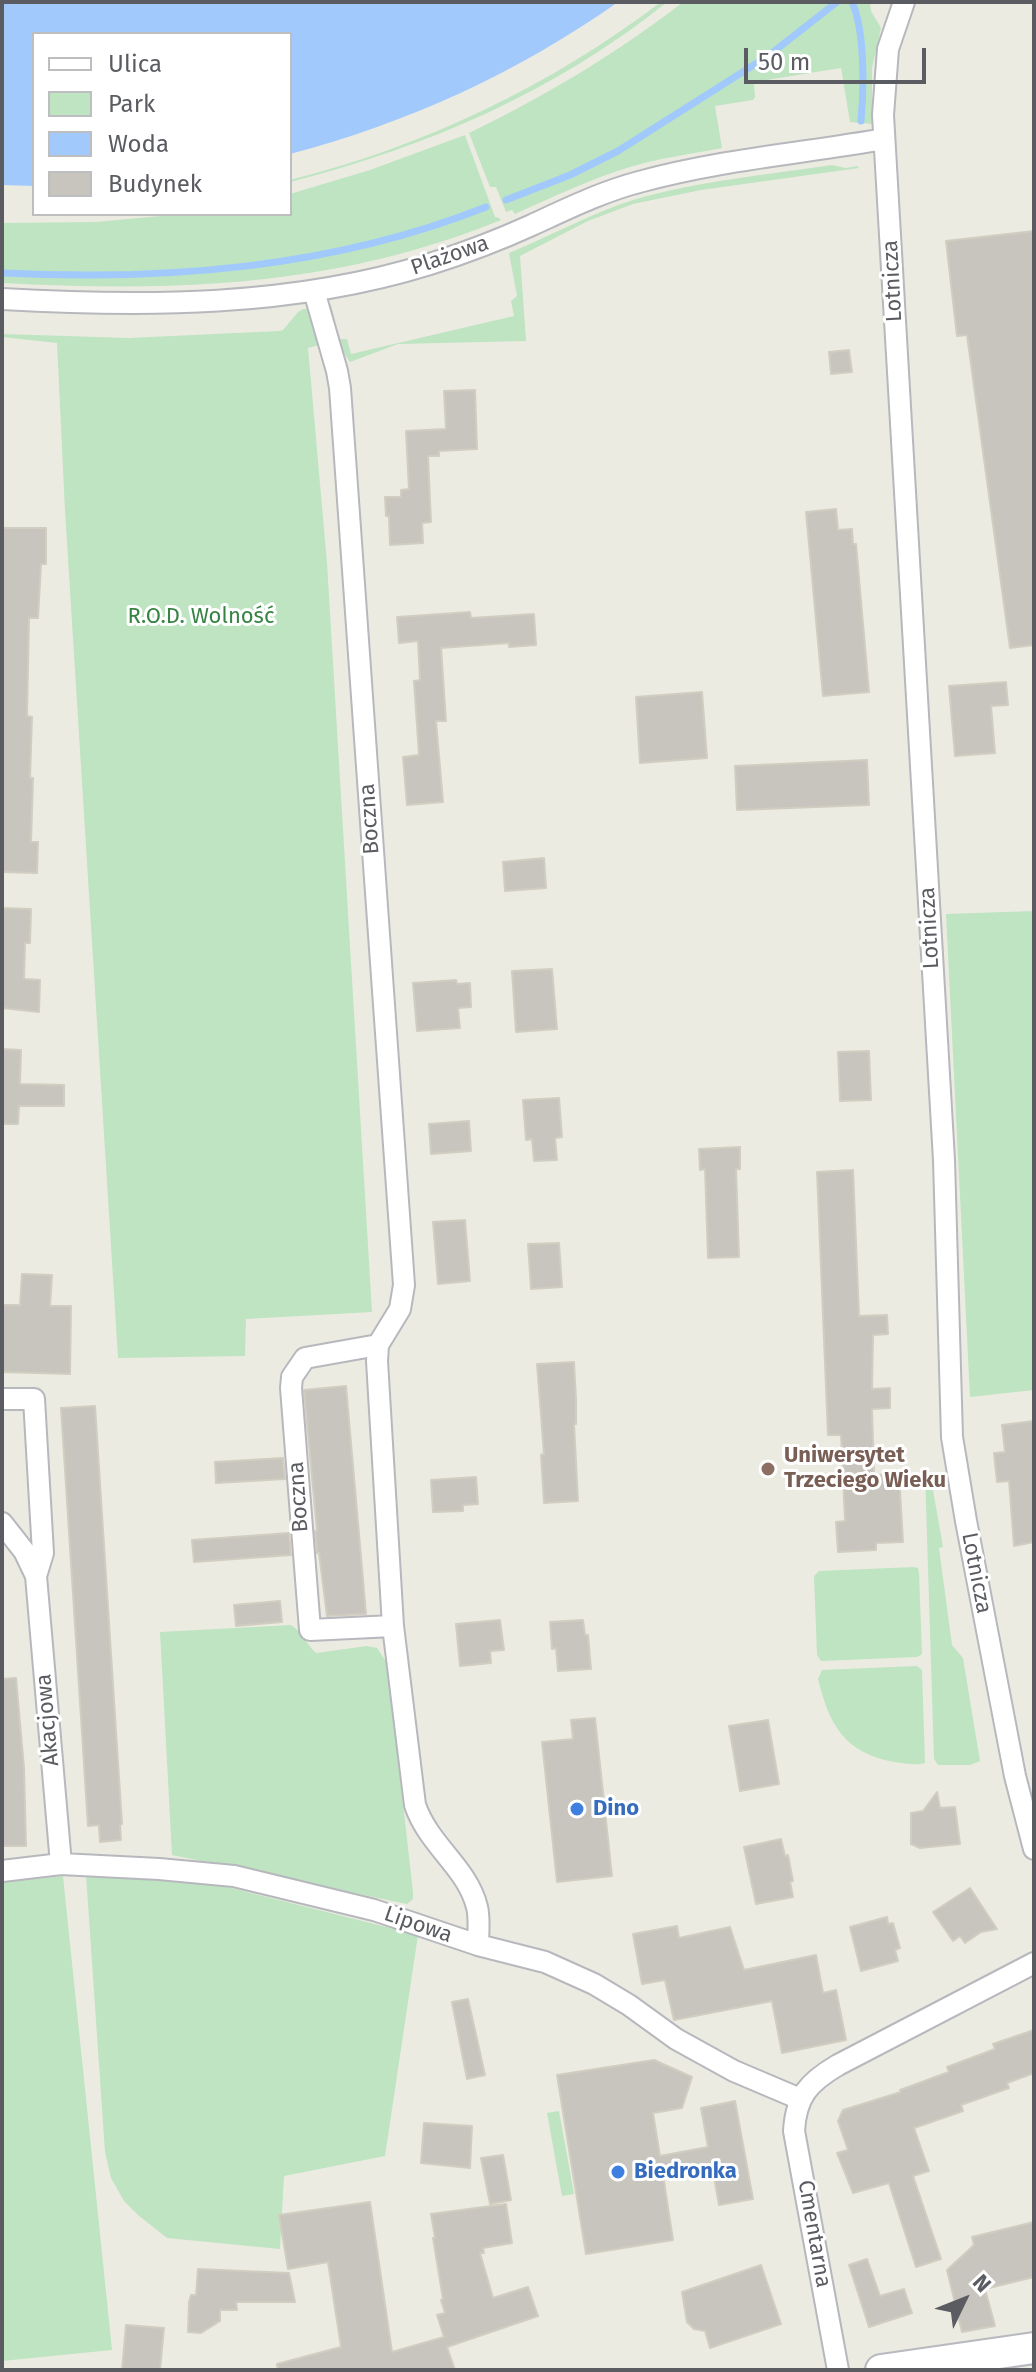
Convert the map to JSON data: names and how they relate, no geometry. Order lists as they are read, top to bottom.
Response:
{
  "streets": {
    "street": [
      "Plażowa",
      "Lotnicza",
      "Boczna",
      "Akacjowa",
      "Lipowa",
      "Cmentarna"
    ]
  },
  "crossings": [
    ["Plażowa", "Lotnicza"],
    ["Plażowa", "Boczna"],
    ["Boczna", "Lipowa"],
    ["Akacjowa", "Lipowa"],
    ["Lipowa", "Cmentarna"]
  ],
  "parks": ["R.O.D. Wolność"],
  "places": ["Uniwersytet Trzeciego Wieku", "Dino", "Biedronka"],
  "legend": [
    "Ulica",
    "Park",
    "Woda",
    "Budynek"
  ],
  "scale_bar": "50 m",
  "north": "top right"
}
